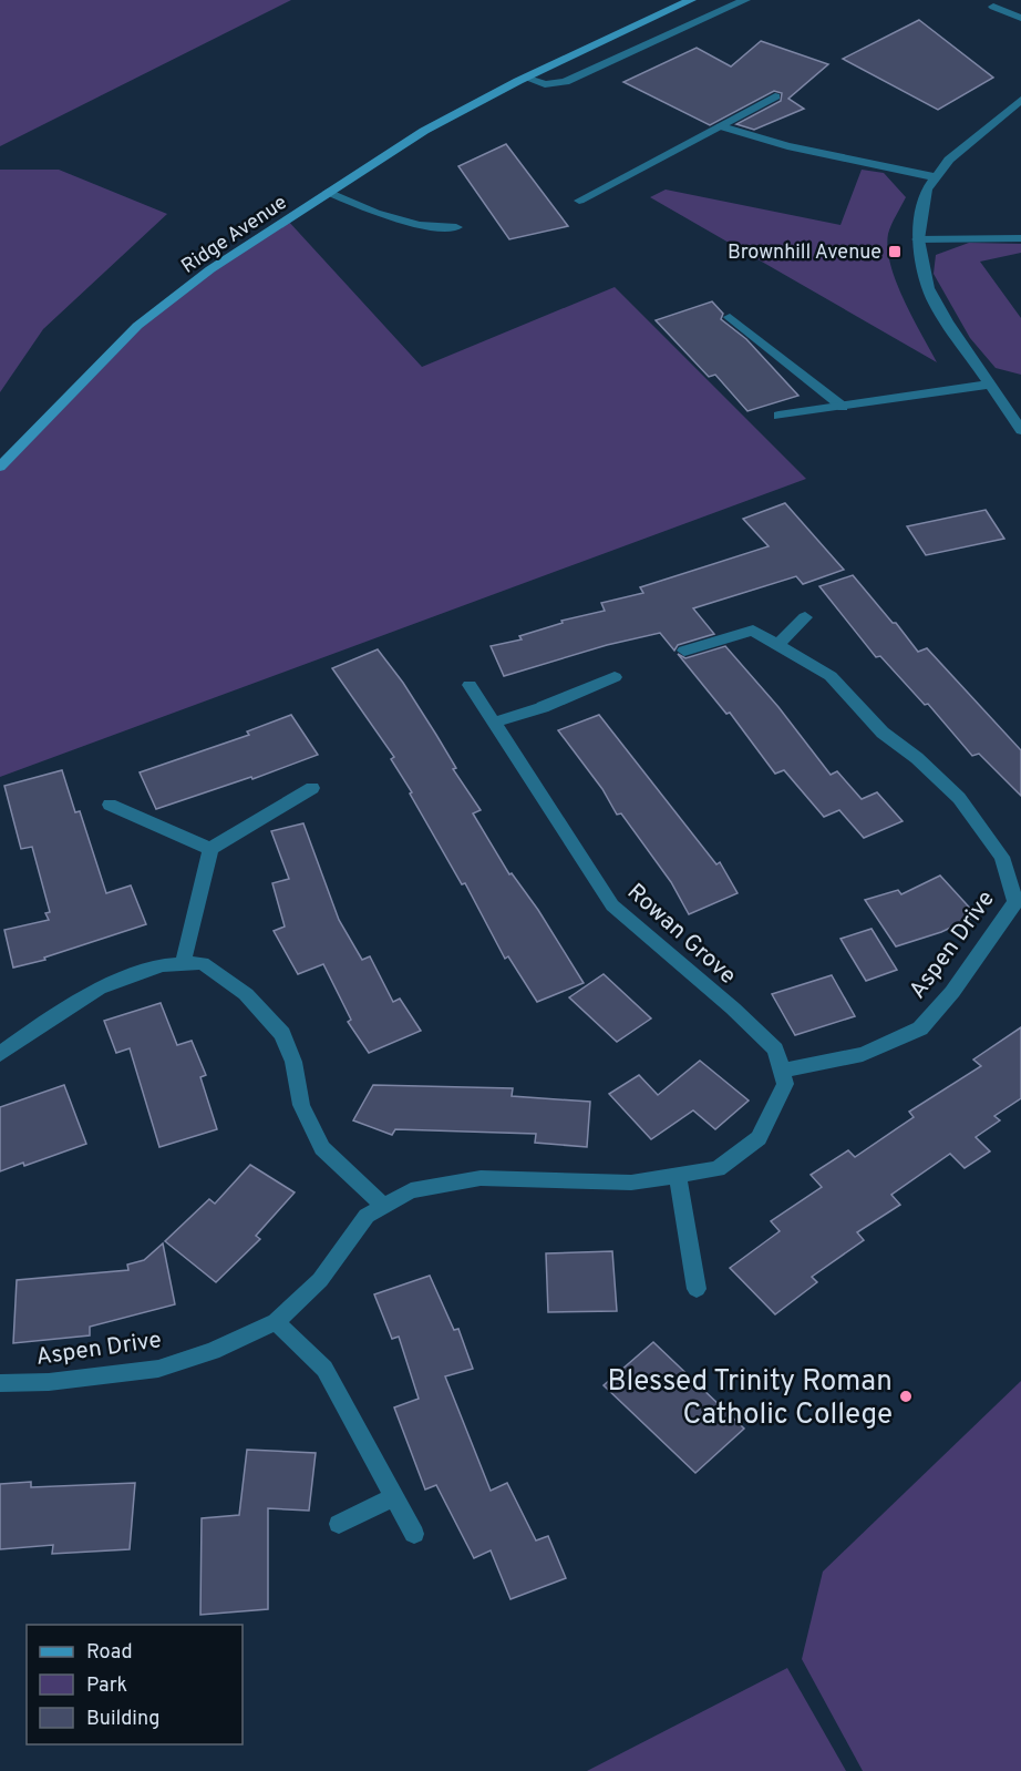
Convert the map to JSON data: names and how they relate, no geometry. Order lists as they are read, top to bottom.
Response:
{
  "streets": {
    "street": ["Ridge Avenue", "Rowan Grove", "Aspen Drive"]
  },
  "crossings": [
    ["Rowan Grove", "Aspen Drive"]
  ],
  "places": {
    "transit": ["Brownhill Avenue"],
    "other": ["Blessed Trinity Roman Catholic College"]
  },
  "legend": ["Road", "Park", "Building"]
}
